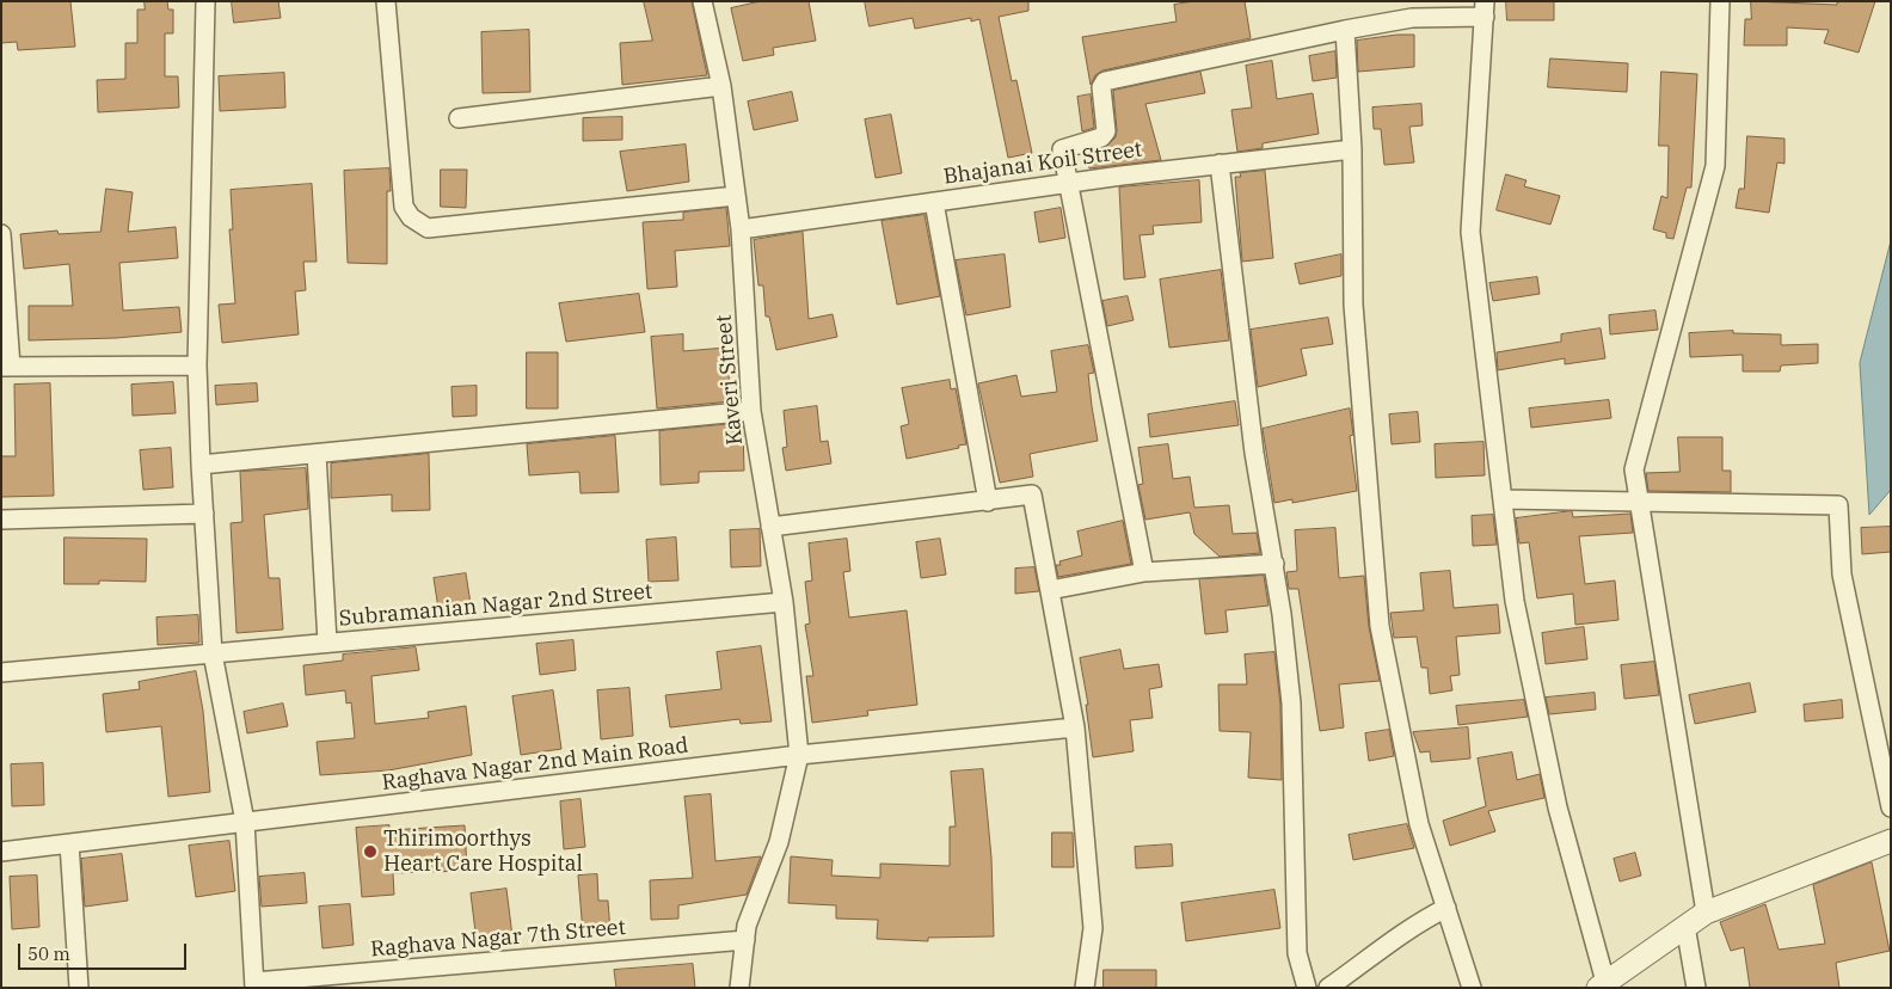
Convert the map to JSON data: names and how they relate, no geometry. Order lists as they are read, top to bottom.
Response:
{
  "streets": {
    "street": [
      "Bhajanai Koil Street",
      "Kaveri Street",
      "Subramanian Nagar 2nd Street",
      "Raghava Nagar 2nd Main Road",
      "Raghava Nagar 7th Street"
    ]
  },
  "crossings": [
    ["Bhajanai Koil Street", "Kaveri Street"],
    ["Kaveri Street", "Subramanian Nagar 2nd Street"],
    ["Kaveri Street", "Raghava Nagar 2nd Main Road"],
    ["Kaveri Street", "Raghava Nagar 7th Street"]
  ],
  "places": ["Thirimoorthys Heart Care Hospital"],
  "scale_bar": "50 m"
}
